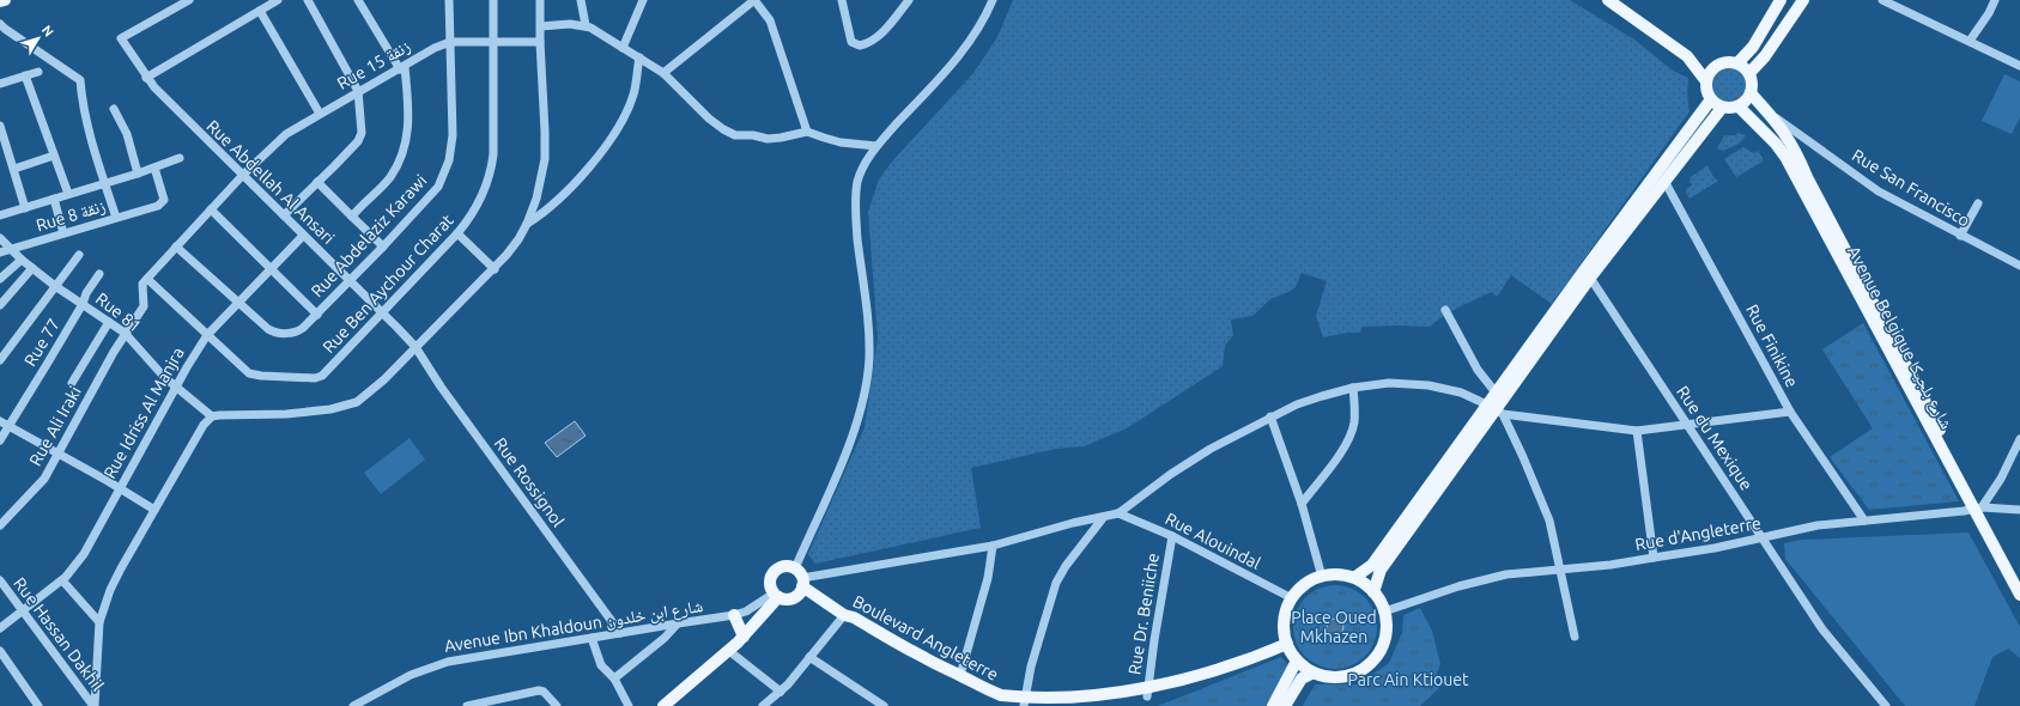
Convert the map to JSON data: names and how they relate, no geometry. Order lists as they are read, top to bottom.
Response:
{
  "streets": {
    "main road": ["Avenue Belgique شارع بلجيكا", "Boulevard Angleterre"],
    "street": [
      "Rue 15 زنقة",
      "Rue Abdellah Al Ansari",
      "Rue San Francisco",
      "Rue 8 زنقة",
      "Rue Abdelaziz Karawi",
      "Rue Ben Aychour Charat",
      "Rue 81",
      "Rue 77",
      "Rue Finikine",
      "Rue Idriss Al Manjra",
      "Rue Ali Iraki",
      "Rue du Mexique",
      "Rue Rossignol",
      "Rue d'Angleterre",
      "Rue Alouindal",
      "Rue Dr. Beniiche",
      "Avenue Ibn Khaldoun شارع ابن خلدون",
      "Rue Hassan Dakhil"
    ]
  },
  "crossings": [
    ["Rue 15 زنقة", "Rue Abdellah Al Ansari"],
    ["Rue 15 زنقة", "Rue Abdelaziz Karawi"],
    ["Rue 15 زنقة", "Rue Ben Aychour Charat"],
    ["Rue 15 زنقة", "Rue Ali Iraki"],
    ["Rue Abdellah Al Ansari", "Rue Abdelaziz Karawi"],
    ["Rue Abdellah Al Ansari", "Rue Ben Aychour Charat"],
    ["Rue Abdellah Al Ansari", "Rue Idriss Al Manjra"],
    ["Rue Abdellah Al Ansari", "Rue Rossignol"],
    ["Rue San Francisco", "Avenue Belgique شارع بلجيكا"],
    ["Rue 8 زنقة", "Rue 81"],
    ["Rue Abdelaziz Karawi", "Rue Idriss Al Manjra"],
    ["Rue Ben Aychour Charat", "Rue Idriss Al Manjra"],
    ["Rue Ben Aychour Charat", "Rue Ali Iraki"],
    ["Rue 81", "Rue 77"],
    ["Rue 81", "Rue Idriss Al Manjra"],
    ["Rue 81", "Rue Ali Iraki"],
    ["Avenue Belgique شارع بلجيكا", "Rue d'Angleterre"],
    ["Rue Finikine", "Rue d'Angleterre"],
    ["Rue Idriss Al Manjra", "Rue Hassan Dakhil"],
    ["Rue du Mexique", "Rue d'Angleterre"],
    ["Rue Rossignol", "Avenue Ibn Khaldoun شارع ابن خلدون"],
    ["Rue d'Angleterre", "Rue Alouindal"],
    ["Rue d'Angleterre", "Boulevard Angleterre"],
    ["Rue Alouindal", "Rue Dr. Beniiche"],
    ["Rue Alouindal", "Boulevard Angleterre"],
    ["Rue Dr. Beniiche", "Boulevard Angleterre"],
    ["Avenue Ibn Khaldoun شارع ابن خلدون", "Boulevard Angleterre"]
  ],
  "parks": ["Place Oued Mkhazen", "Parc Ain Ktiouet"],
  "north": "top right"
}
